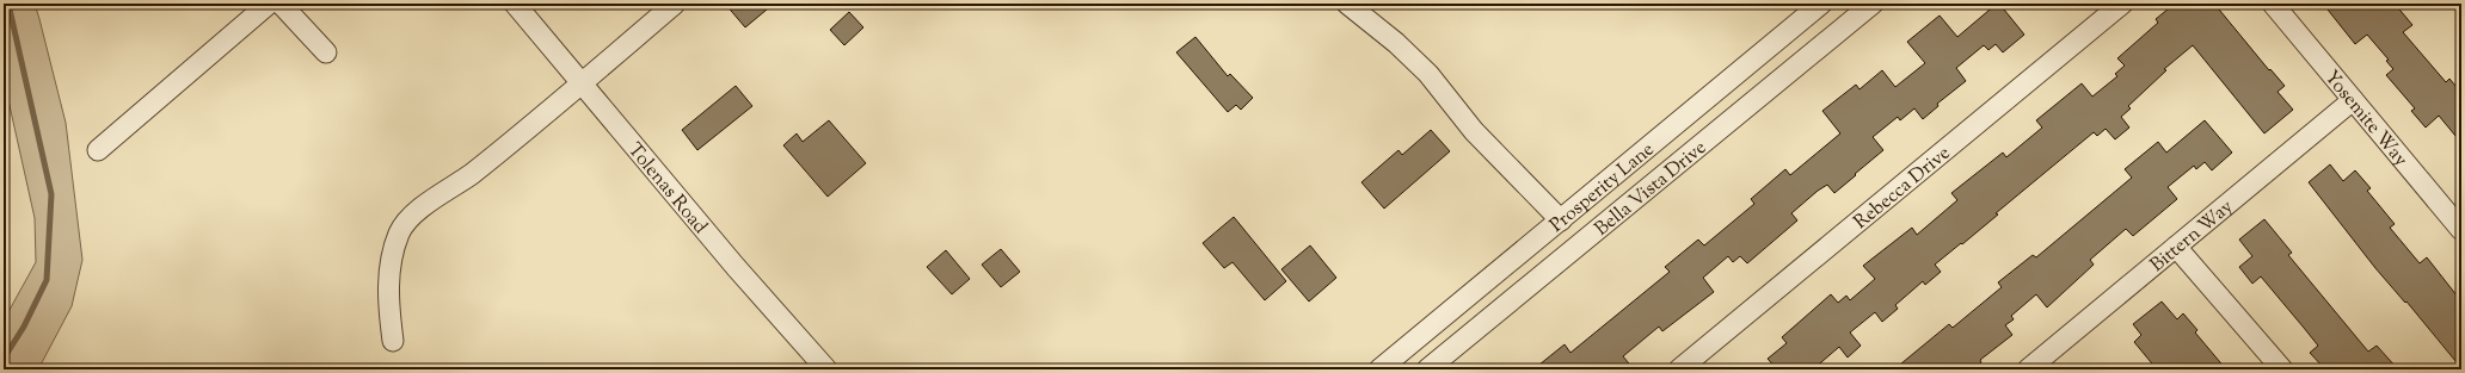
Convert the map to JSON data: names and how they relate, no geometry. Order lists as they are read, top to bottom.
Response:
{
  "streets": {
    "street": [
      "Yosemite Way",
      "Bella Vista Drive",
      "Rebecca Drive",
      "Prosperity Lane",
      "Tolenas Road",
      "Bittern Way"
    ]
  },
  "crossings": [
    ["Yosemite Way", "Bittern Way"]
  ]
}
